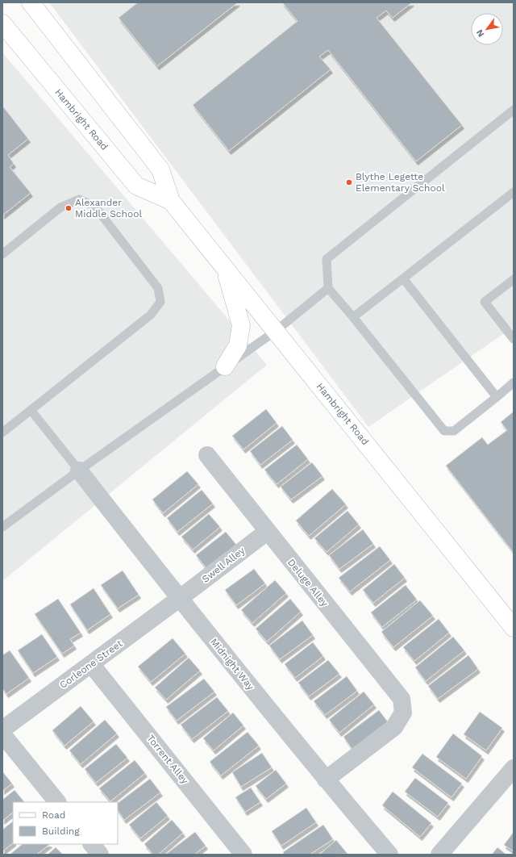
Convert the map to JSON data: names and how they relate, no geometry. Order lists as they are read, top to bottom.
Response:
{
  "streets": {
    "main road": ["Hambright Road"],
    "street": [
      "Swell Alley",
      "Deluge Alley",
      "Corleone Street",
      "Midnight Way",
      "Torrent Alley"
    ]
  },
  "crossings": [
    ["Swell Alley", "Deluge Alley"],
    ["Swell Alley", "Corleone Street"],
    ["Swell Alley", "Midnight Way"],
    ["Deluge Alley", "Midnight Way"],
    ["Corleone Street", "Midnight Way"],
    ["Corleone Street", "Torrent Alley"]
  ],
  "places": ["Blythe Legette Elementary School", "Alexander Middle School"],
  "legend": ["Road", "Building"],
  "north": "bottom left"
}
